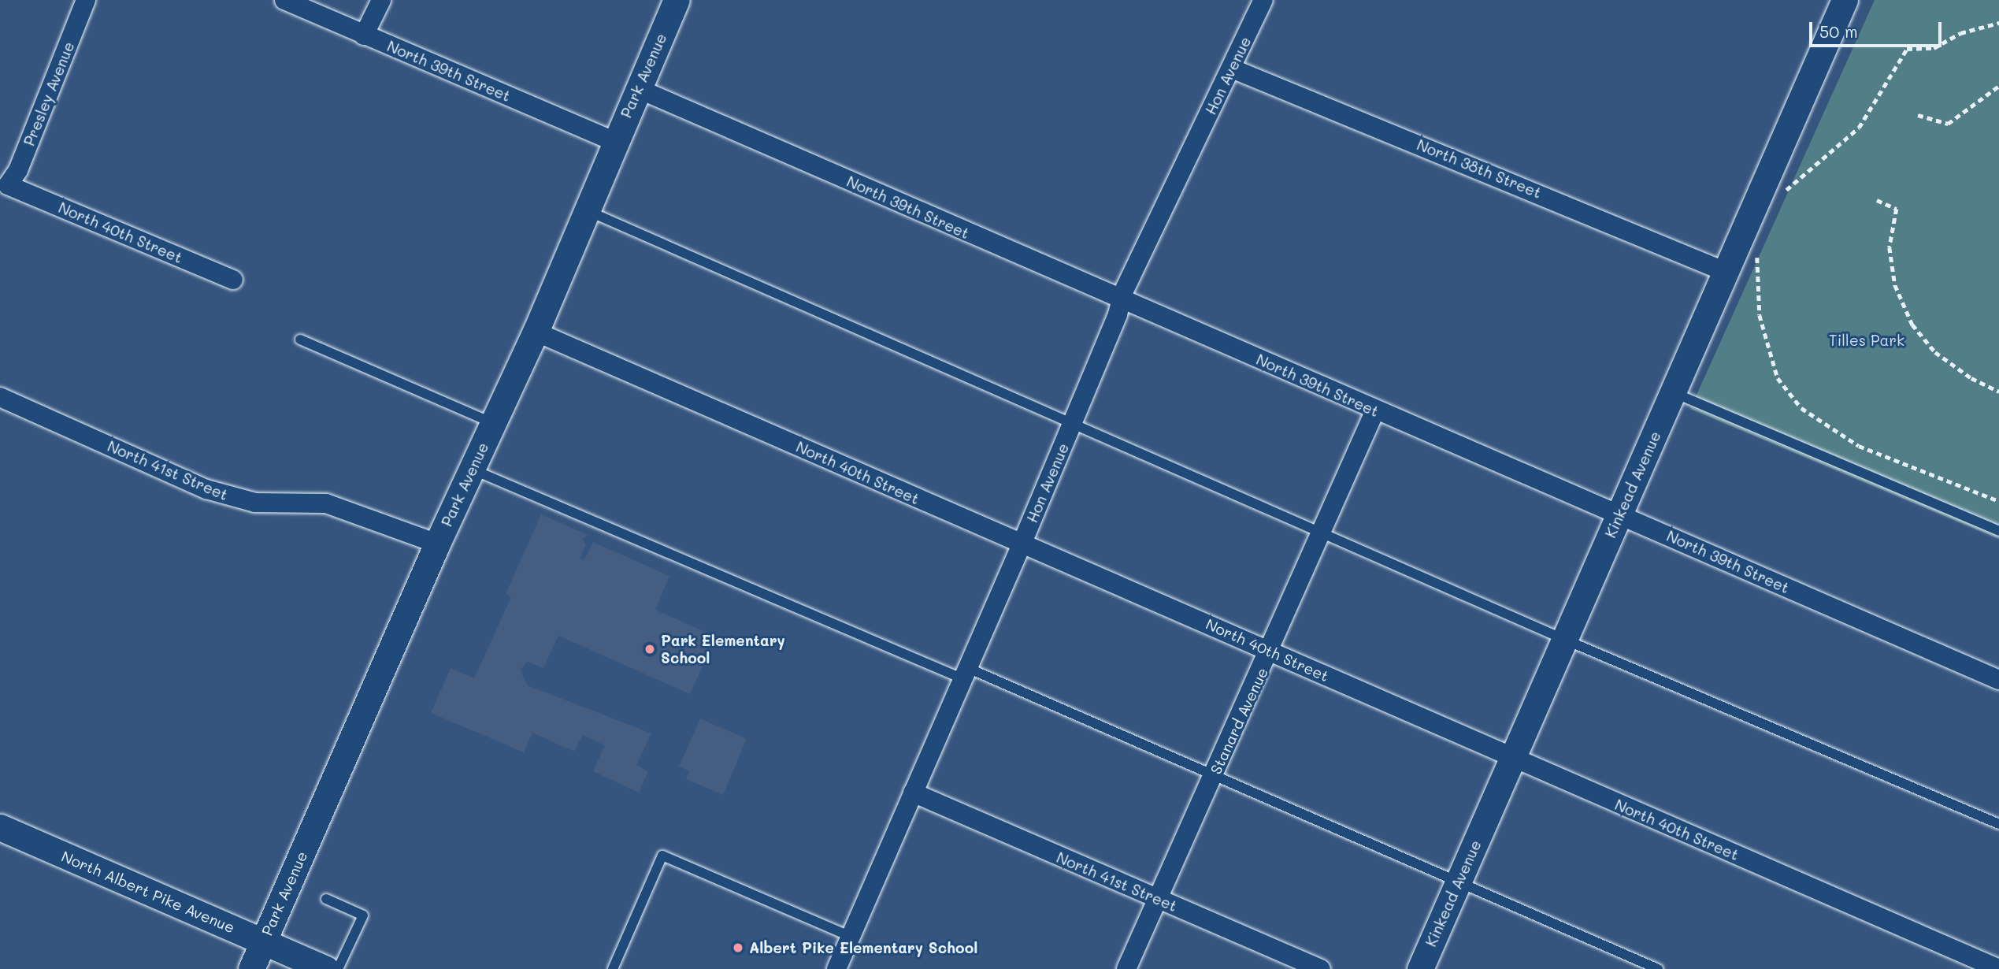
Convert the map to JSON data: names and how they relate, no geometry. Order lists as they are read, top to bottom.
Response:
{
  "streets": {
    "street": [
      "North 39th Street",
      "Park Avenue",
      "Hon Avenue",
      "Presley Avenue",
      "North 38th Street",
      "North 40th Street",
      "North 41st Street",
      "Kinkead Avenue",
      "Stanard Avenue",
      "North Albert Pike Avenue"
    ]
  },
  "crossings": [
    ["North 39th Street", "Park Avenue"],
    ["North 39th Street", "Hon Avenue"],
    ["North 39th Street", "Kinkead Avenue"],
    ["North 39th Street", "Stanard Avenue"],
    ["Park Avenue", "North 40th Street"],
    ["Park Avenue", "North 41st Street"],
    ["Park Avenue", "North Albert Pike Avenue"],
    ["Hon Avenue", "North 38th Street"],
    ["Hon Avenue", "North 40th Street"],
    ["Hon Avenue", "North 41st Street"],
    ["Presley Avenue", "North 40th Street"],
    ["North 38th Street", "Kinkead Avenue"],
    ["North 40th Street", "Kinkead Avenue"],
    ["North 40th Street", "Stanard Avenue"],
    ["North 41st Street", "Stanard Avenue"]
  ],
  "parks": ["Tilles Park"],
  "places": ["Park Elementary School", "Albert Pike Elementary School"],
  "scale_bar": "50 m"
}
